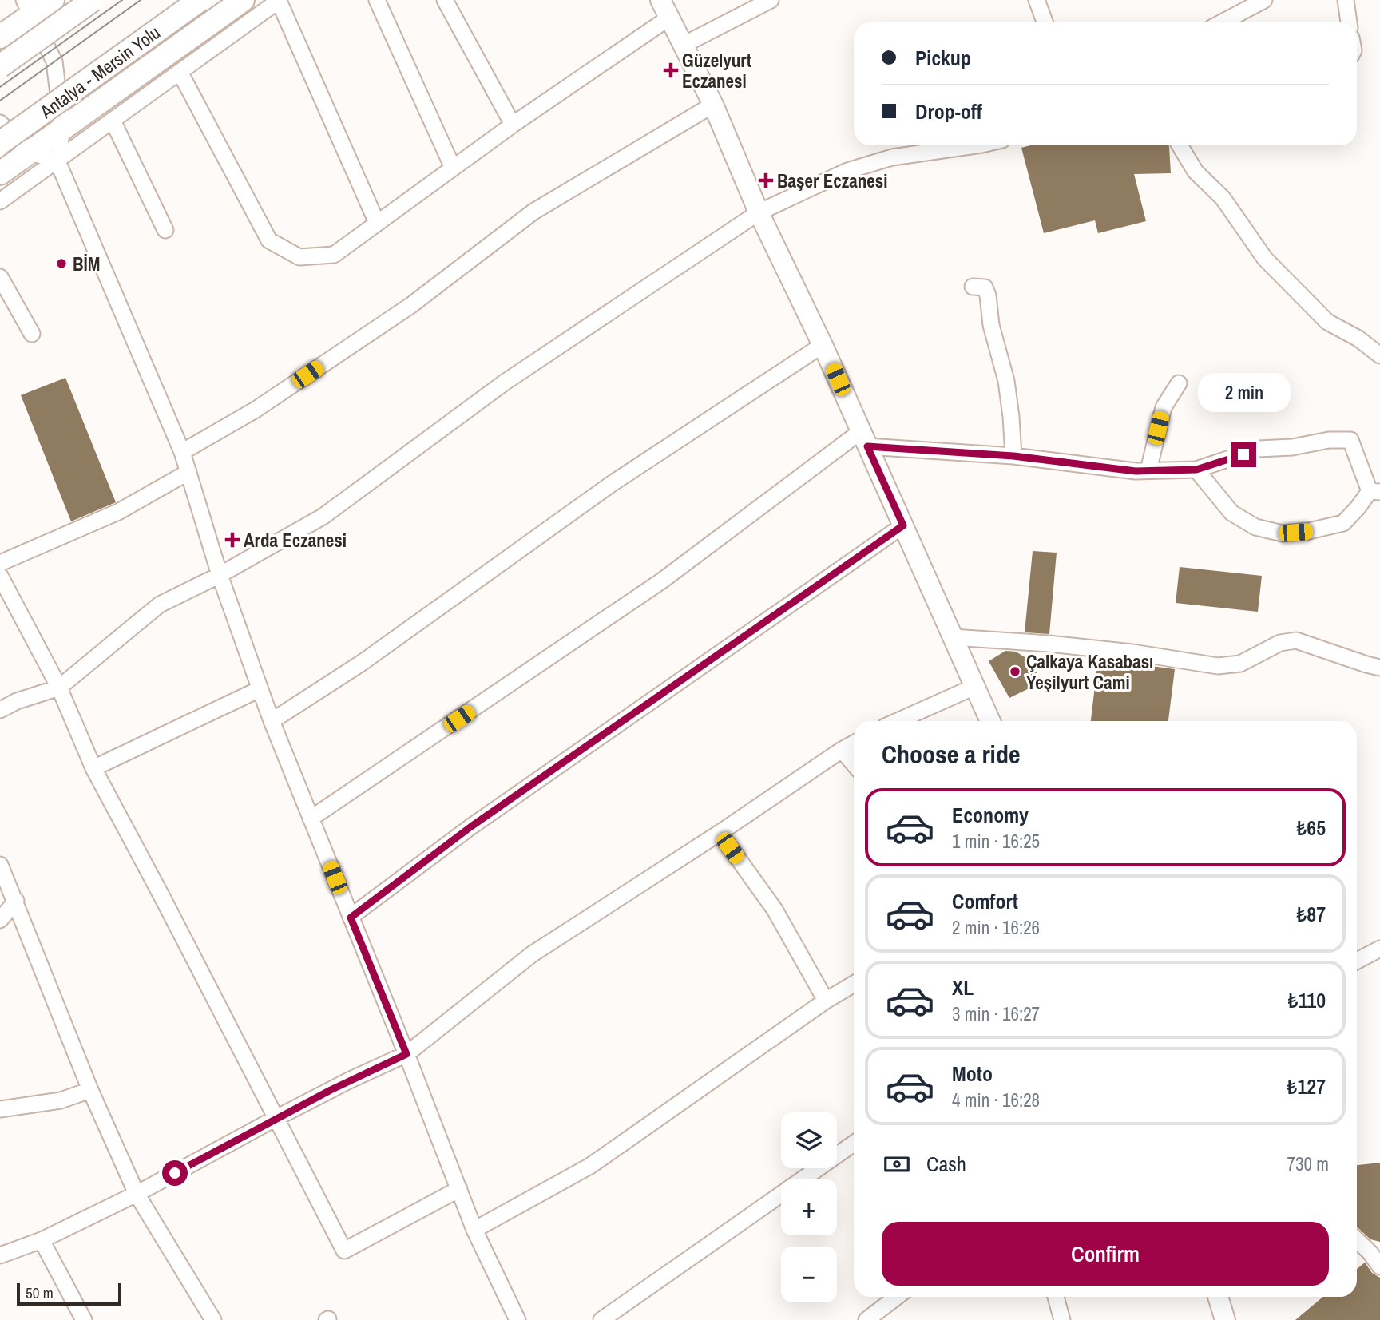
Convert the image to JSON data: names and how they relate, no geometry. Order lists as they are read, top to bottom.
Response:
{
  "streets": {
    "highway": ["Antalya - Mersin Yolu"]
  },
  "places": {
    "health": ["Güzelyurt Eczanesi", "Başer Eczanesi", "Arda Eczanesi"],
    "other": ["BİM", "Çalkaya Kasabası Yeşilyurt Cami"]
  },
  "scale_bar": "50 m",
  "page": {
    "banner": ["Pickup", "Drop-off"],
    "bubble": "2 min",
    "heading": "Choose a ride",
    "list": [
      {
        "name": "Economy",
        "note": "1 min · 16:25",
        "value": "₺65"
      },
      {
        "name": "Comfort",
        "note": "2 min · 16:26",
        "value": "₺87"
      },
      {
        "name": "XL",
        "note": "3 min · 16:27",
        "value": "₺110"
      },
      {
        "name": "Moto",
        "note": "4 min · 16:28",
        "value": "₺127"
      }
    ],
    "map_buttons": ["+", "−"],
    "pay": ["Cash", "730 m"],
    "buttons": "Confirm",
    "scale": "50 m"
  }
}
